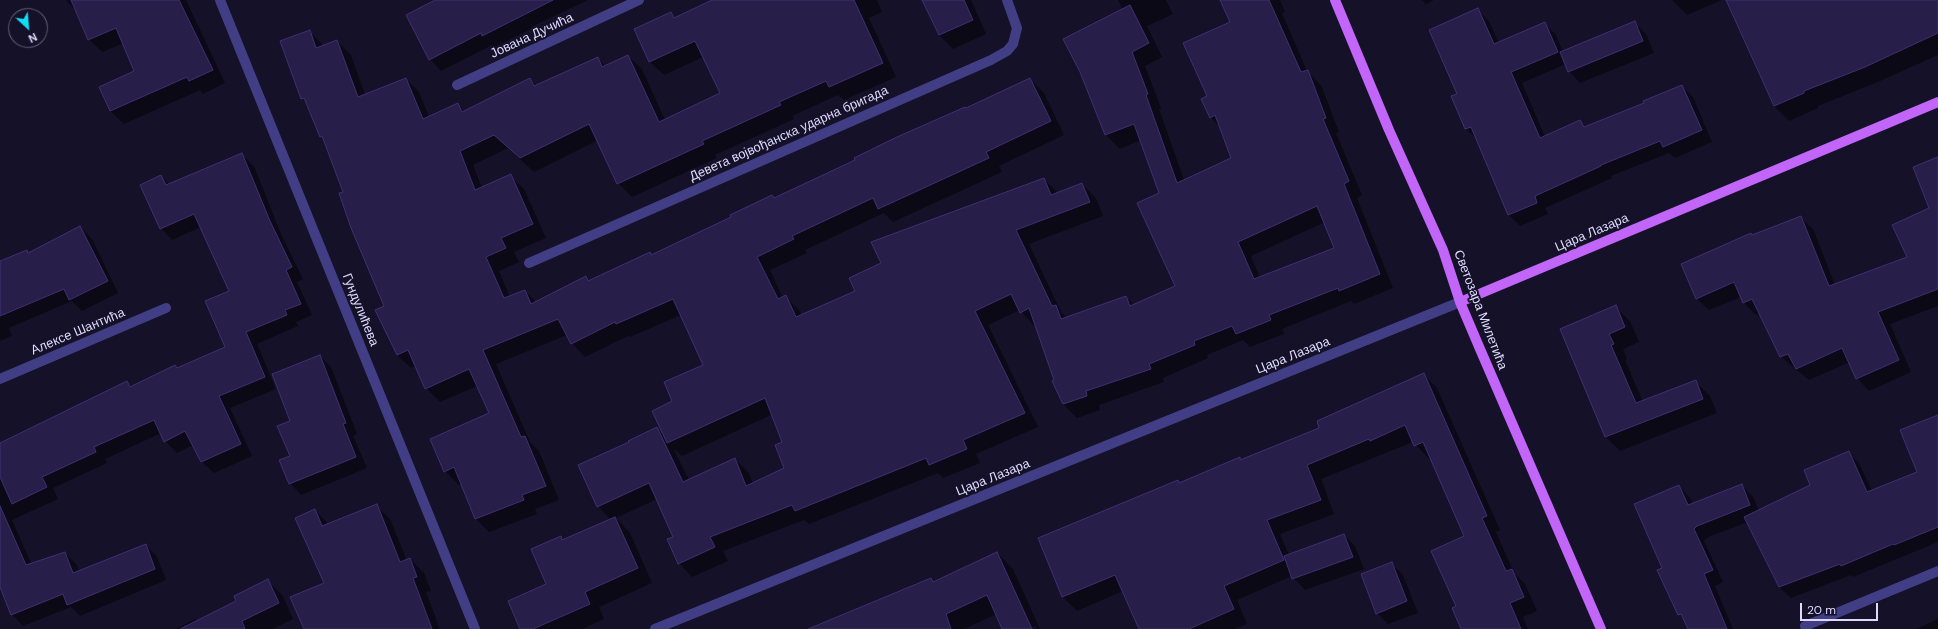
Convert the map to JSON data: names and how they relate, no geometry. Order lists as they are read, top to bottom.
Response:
{
  "streets": {
    "main road": ["Цара Лазара", "Светозара Милетића"],
    "street": [
      "Јована Дучића",
      "Девета војвођанска ударна бригада",
      "Гундулићева",
      "Алексе Шантића"
    ]
  },
  "crossings": [
    ["Цара Лазара", "Светозара Милетића"]
  ],
  "scale_bar": "20 m",
  "north": "bottom right"
}
